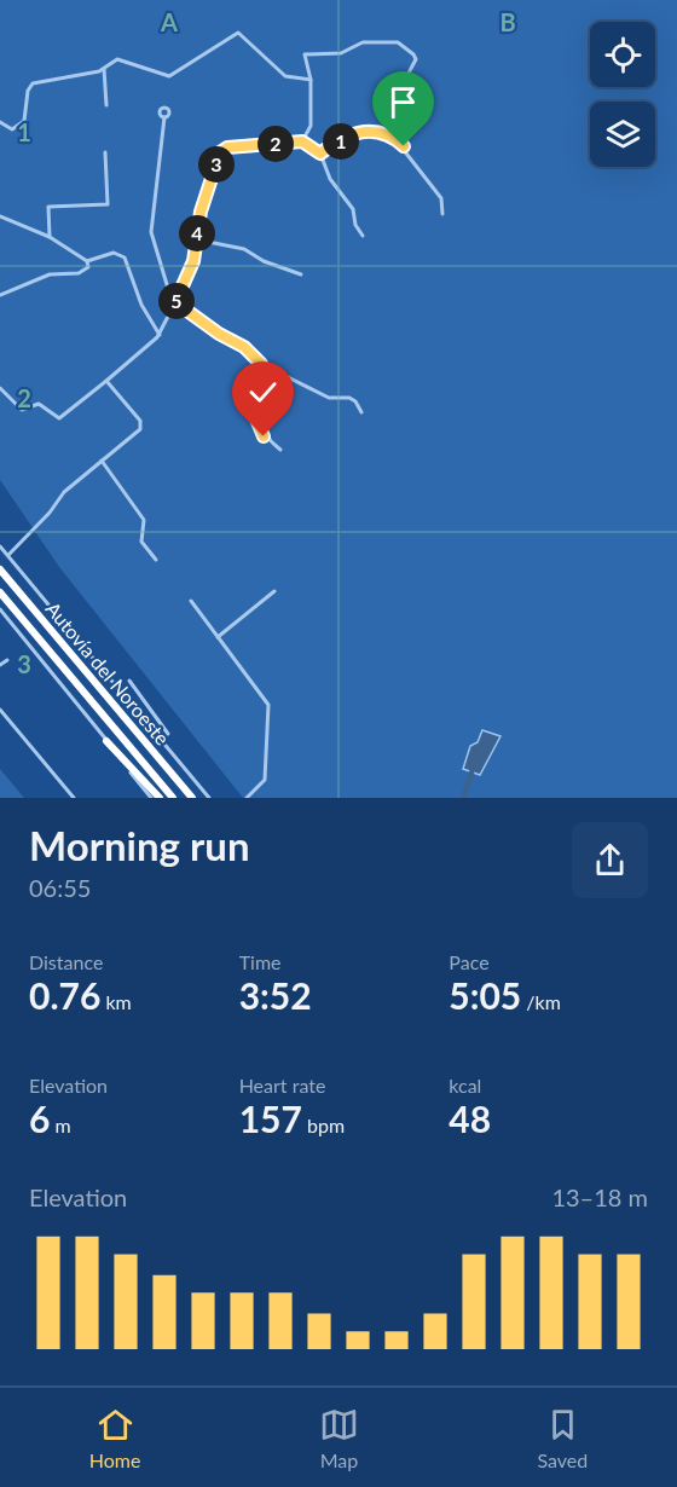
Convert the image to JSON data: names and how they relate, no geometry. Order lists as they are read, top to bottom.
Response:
{
  "streets": {
    "highway": ["Autovía del Noroeste"]
  },
  "page": {
    "pins": [
      "1",
      "2",
      "3",
      "4",
      "5"
    ],
    "heading": ["Morning run", "06:55"],
    "stats": [
      ["Distance", "0.76 km"],
      ["Time", "3:52"],
      ["Pace", "5:05 /km"],
      ["Elevation", "6 m"],
      ["Heart rate", "157 bpm"],
      ["kcal", "48"]
    ],
    "chart": ["Elevation", "13–18 m"],
    "tabs": ["Home", "Map", "Saved"]
  },
  "grid": {
    "columns": ["A", "B"],
    "rows": ["1", "2", "3"]
  }
}
